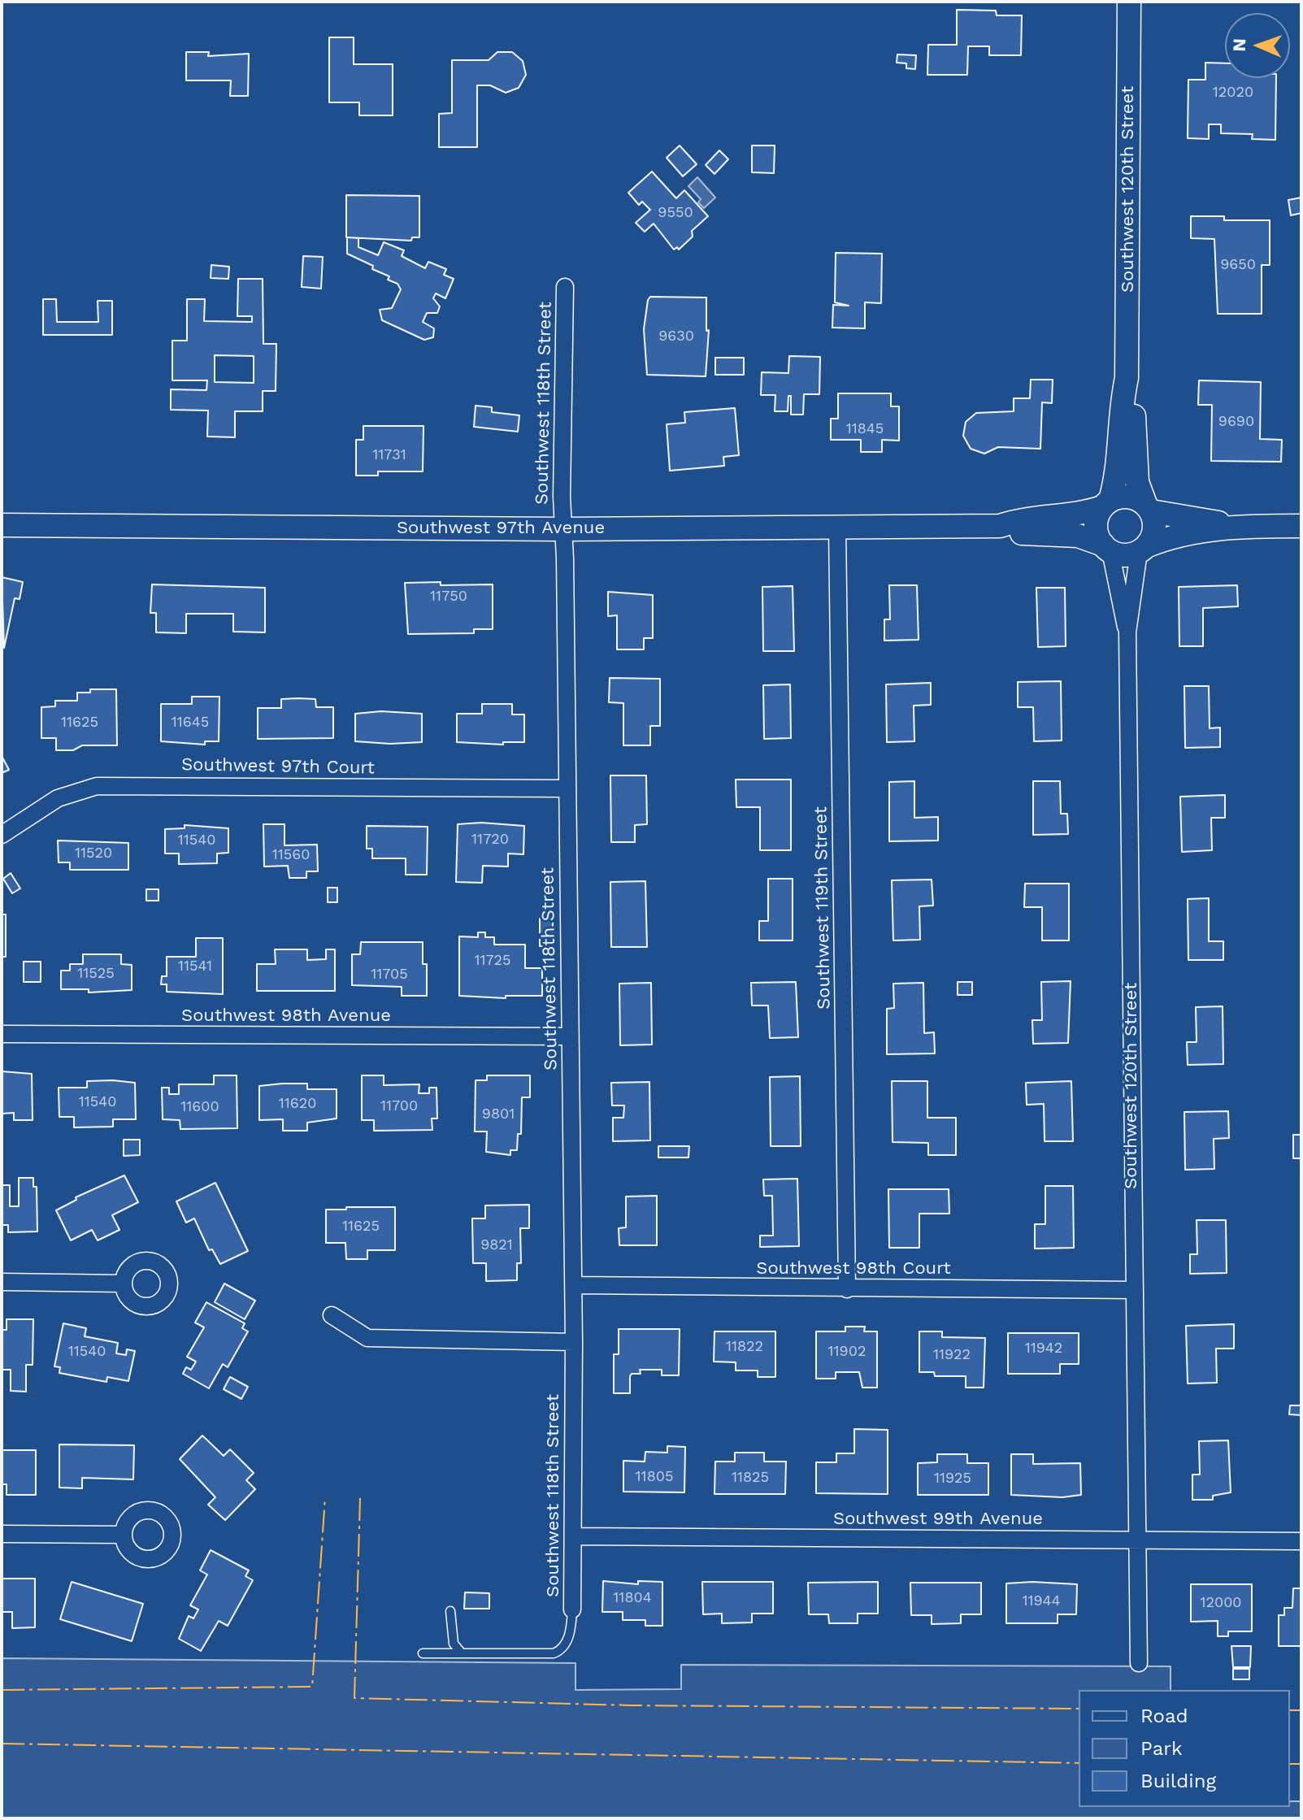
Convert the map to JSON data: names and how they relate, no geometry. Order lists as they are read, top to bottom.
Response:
{
  "streets": {
    "street": [
      "Southwest 120th Street",
      "Southwest 118th Street",
      "Southwest 97th Avenue",
      "Southwest 97th Court",
      "Southwest 119th Street",
      "Southwest 98th Avenue",
      "Southwest 98th Court",
      "Southwest 99th Avenue"
    ]
  },
  "crossings": [
    ["Southwest 120th Street", "Southwest 97th Avenue"],
    ["Southwest 120th Street", "Southwest 98th Court"],
    ["Southwest 120th Street", "Southwest 99th Avenue"],
    ["Southwest 118th Street", "Southwest 97th Avenue"],
    ["Southwest 118th Street", "Southwest 97th Court"],
    ["Southwest 118th Street", "Southwest 98th Avenue"],
    ["Southwest 118th Street", "Southwest 98th Court"],
    ["Southwest 118th Street", "Southwest 99th Avenue"],
    ["Southwest 97th Avenue", "Southwest 119th Street"],
    ["Southwest 119th Street", "Southwest 98th Court"]
  ],
  "house_numbers": [
    "12020",
    "9550",
    "9650",
    "9630",
    "9690",
    "11845",
    "11731",
    "11750",
    "11625",
    "11645",
    "11720",
    "11540",
    "11520",
    "11560",
    "11725",
    "11541",
    "11525",
    "11705",
    "11540",
    "11620",
    "11700",
    "11600",
    "9801",
    "11625",
    "9821",
    "11822",
    "11942",
    "11540",
    "11902",
    "11922",
    "11805",
    "11825",
    "11925",
    "11804",
    "11944",
    "12000"
  ],
  "legend": ["Road", "Park", "Building"],
  "north": "left"
}
